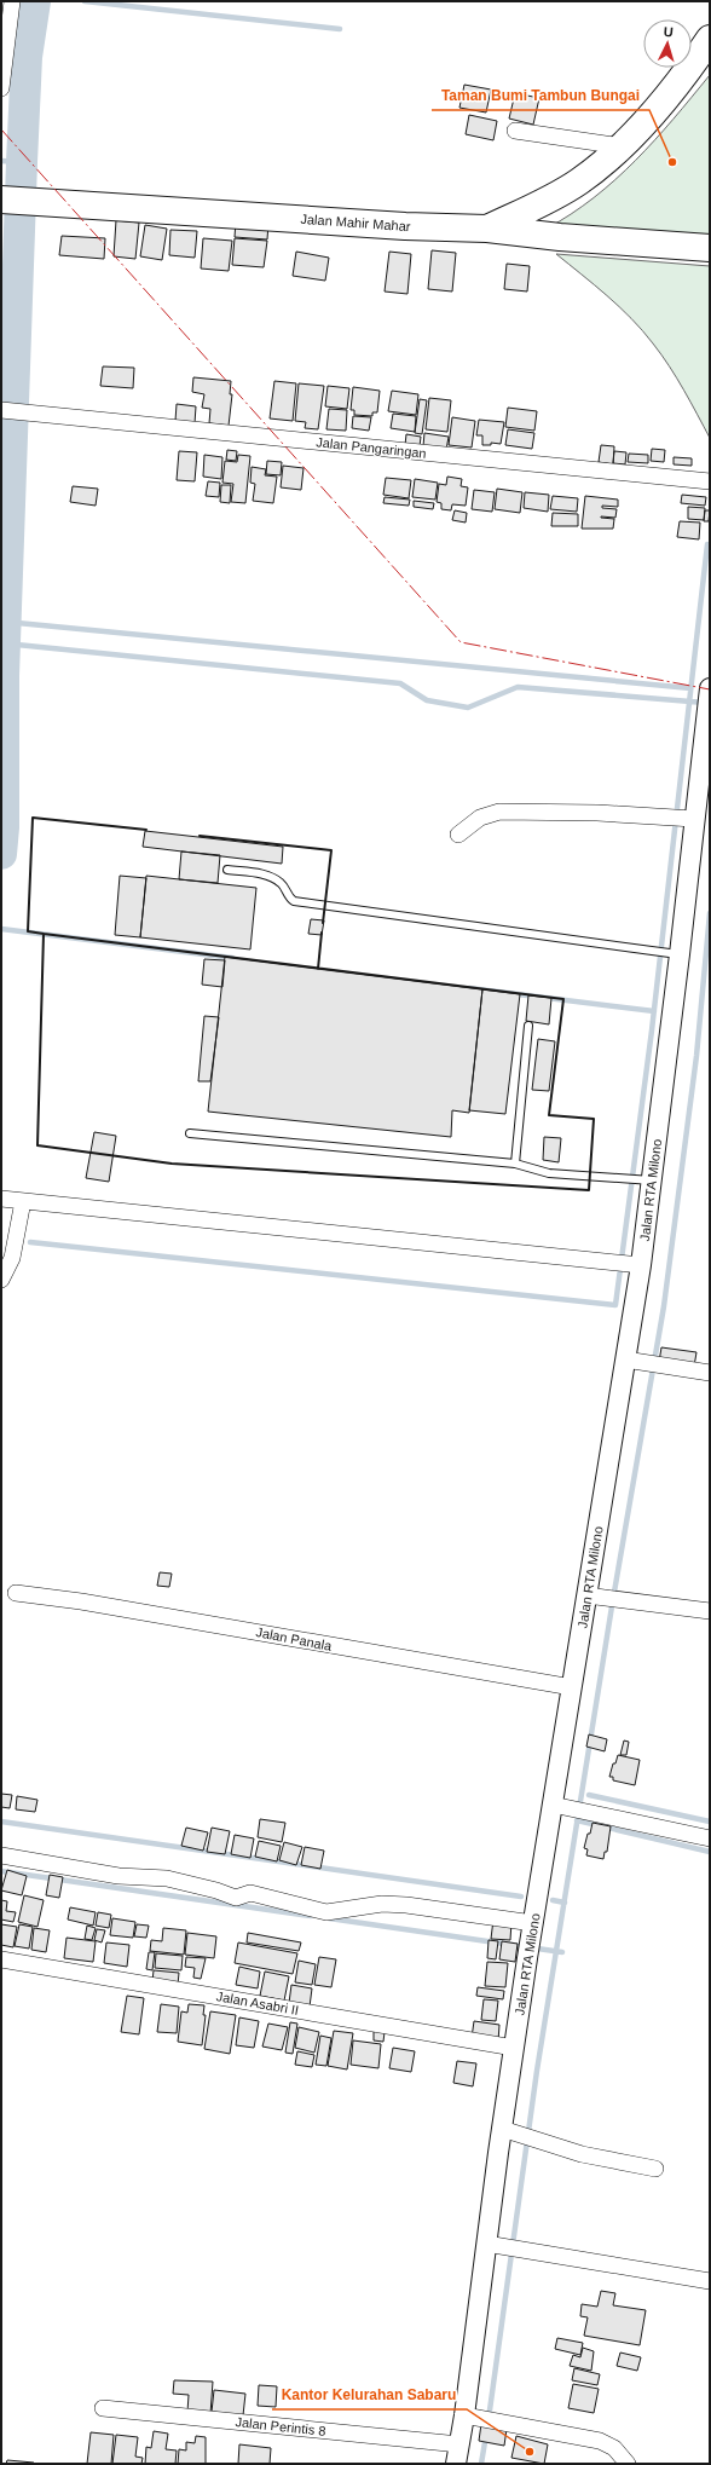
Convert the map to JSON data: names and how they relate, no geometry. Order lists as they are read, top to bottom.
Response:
{
  "streets": {
    "highway": ["Jalan Mahir Mahar"],
    "street": [
      "Jalan Pangaringan",
      "Jalan RTA Milono",
      "Jalan Panala",
      "Jalan Asabri II",
      "Jalan Perintis 8"
    ]
  },
  "crossings": [
    ["Jalan RTA Milono", "Jalan Panala"],
    ["Jalan RTA Milono", "Jalan Asabri II"],
    ["Jalan RTA Milono", "Jalan Perintis 8"]
  ],
  "places": ["Taman Bumi Tambun Bungai", "Kantor Kelurahan Sabaru"],
  "north": "top"
}
